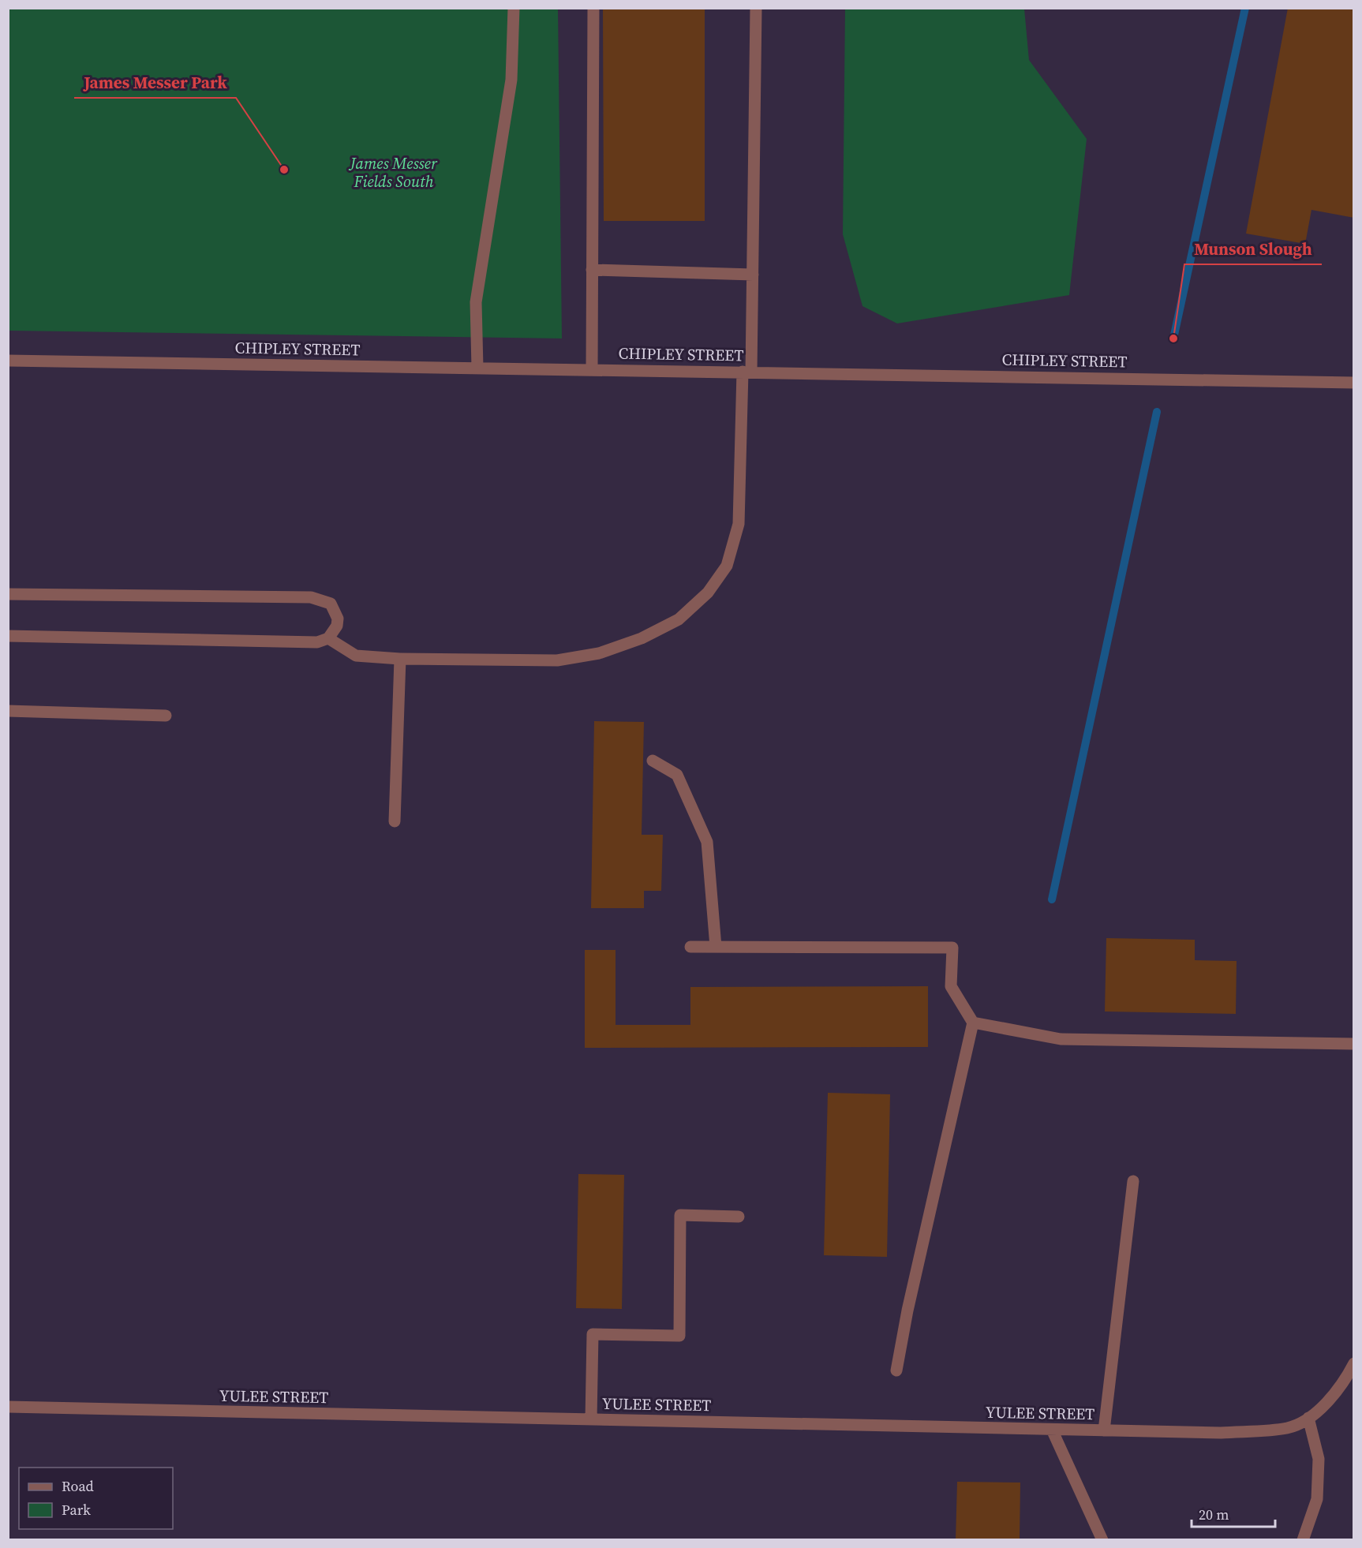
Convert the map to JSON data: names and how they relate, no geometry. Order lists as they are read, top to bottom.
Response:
{
  "streets": {
    "street": ["CHIPLEY STREET", "YULEE STREET"]
  },
  "parks": ["James Messer Fields South"],
  "places": ["James Messer Park", "Munson Slough"],
  "legend": ["Road", "Park"],
  "scale_bar": "20 m"
}
